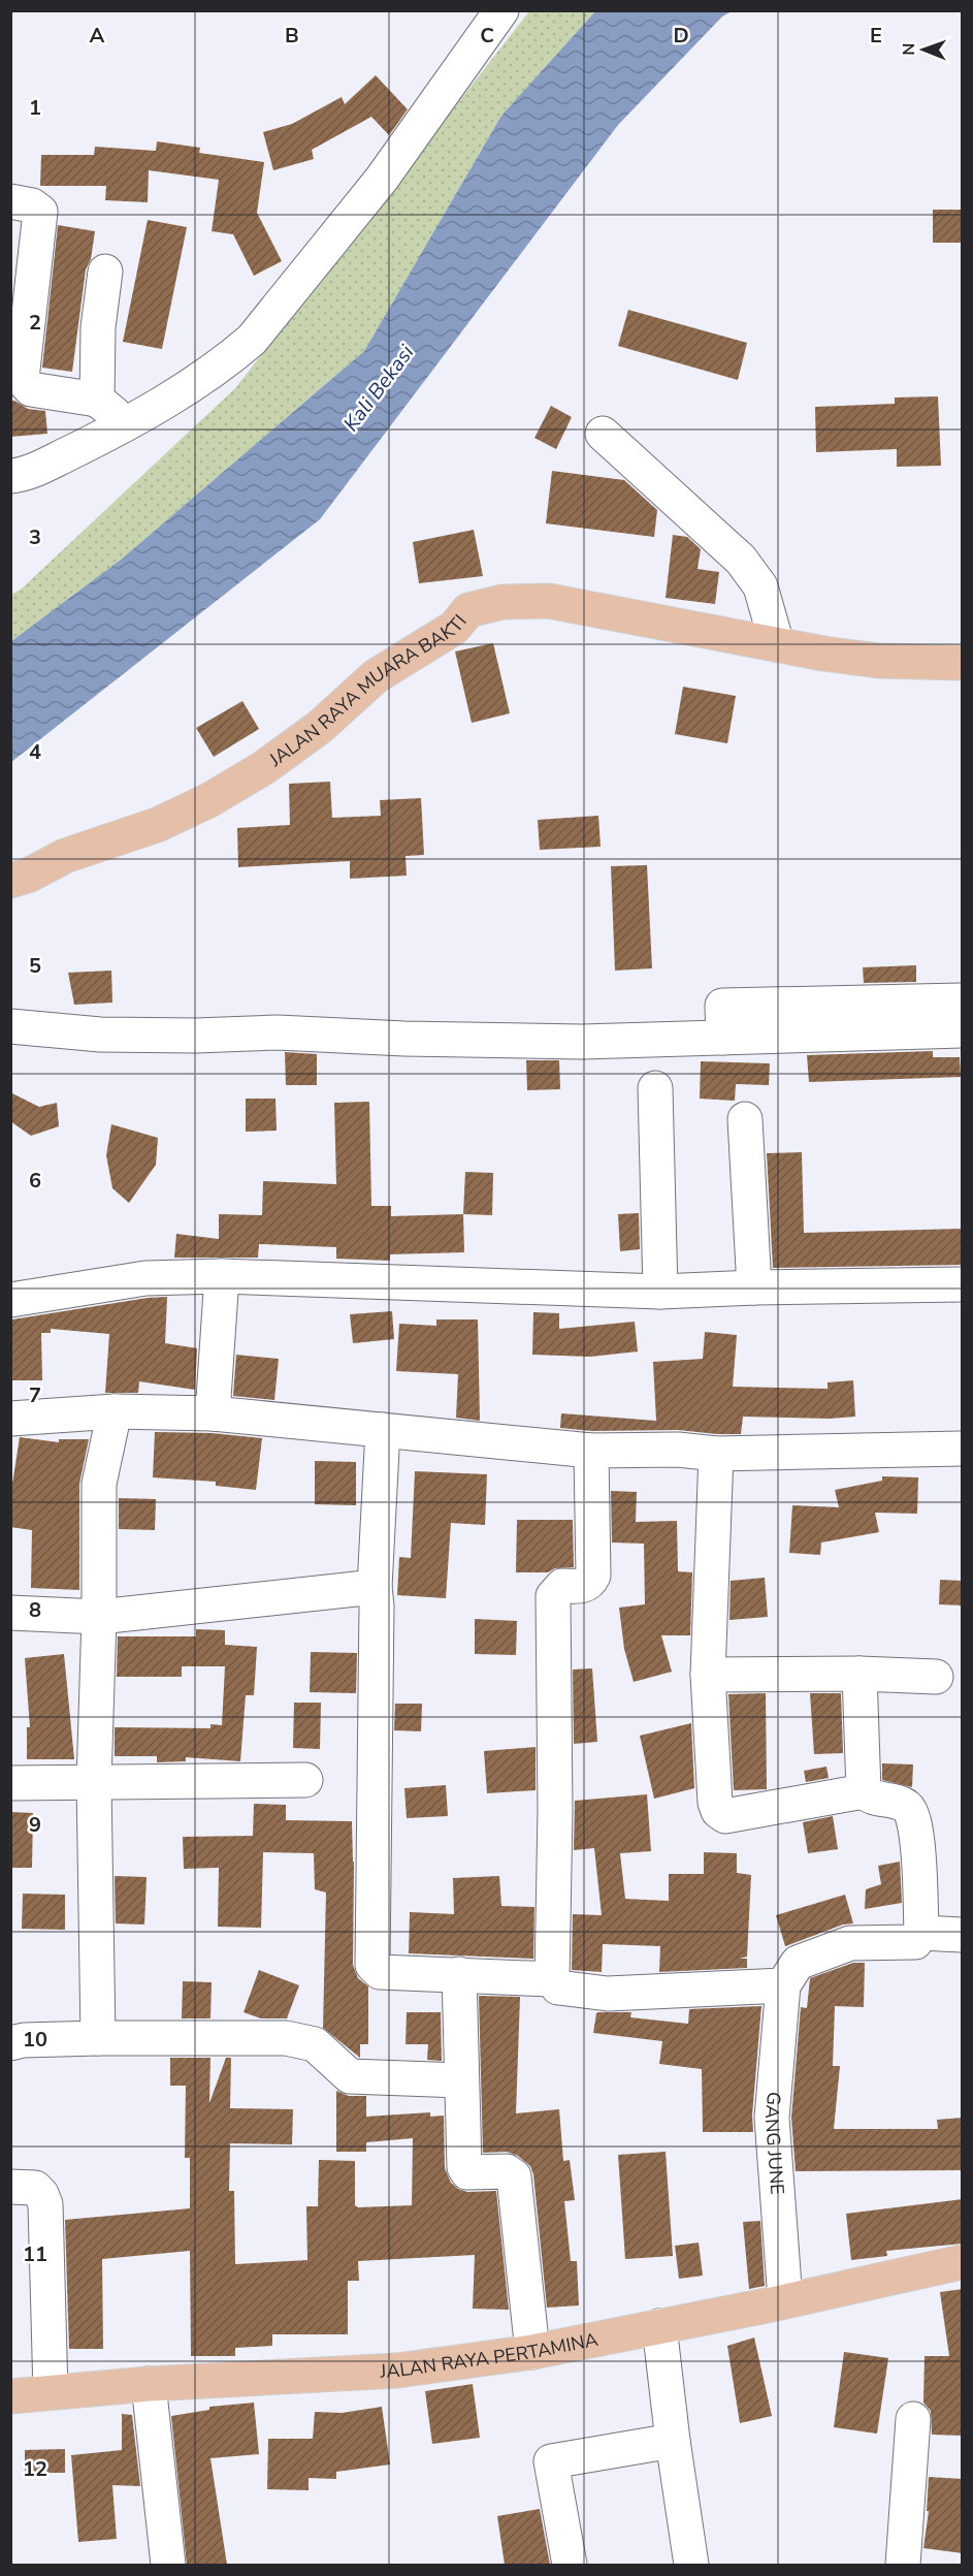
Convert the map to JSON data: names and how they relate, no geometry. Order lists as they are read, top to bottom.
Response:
{
  "streets": {
    "main road": ["JALAN RAYA MUARA BAKTI", "JALAN RAYA PERTAMINA"],
    "street": ["GANG JUNE"]
  },
  "crossings": [
    ["GANG JUNE", "JALAN RAYA PERTAMINA"]
  ],
  "water": ["Kali Bekasi"],
  "north": "left",
  "grid": {
    "columns": [
      "A",
      "B",
      "C",
      "D",
      "E"
    ],
    "rows": [
      "1",
      "2",
      "3",
      "4",
      "5",
      "6",
      "7",
      "8",
      "9",
      "10",
      "11",
      "12"
    ]
  }
}
